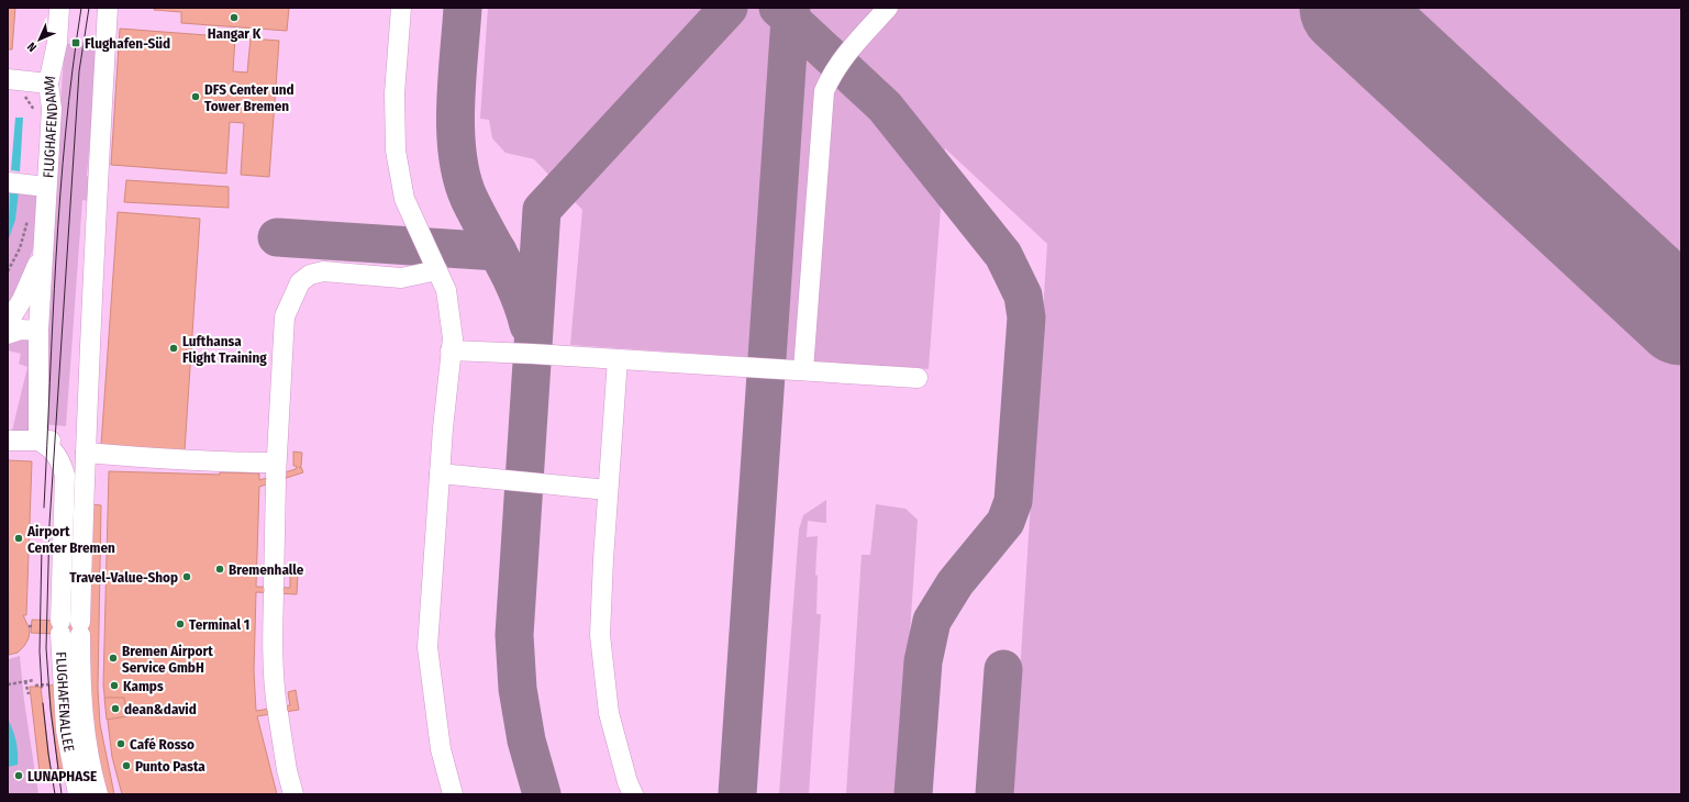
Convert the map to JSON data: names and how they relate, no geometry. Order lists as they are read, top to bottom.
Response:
{
  "streets": {
    "street": ["FLUGHAFENDAMM", "FLUGHAFENALLEE"]
  },
  "places": {
    "other": [
      "Hangar K",
      "DFS Center und Tower Bremen",
      "Lufthansa Flight Training",
      "Airport Center Bremen",
      "Bremenhalle",
      "Travel-Value-Shop",
      "Terminal 1",
      "Bremen Airport Service GmbH",
      "Kamps",
      "dean&david",
      "Café Rosso",
      "Punto Pasta",
      "LUNAPHASE"
    ],
    "transit": ["Flughafen-Süd"]
  },
  "north": "bottom left"
}
